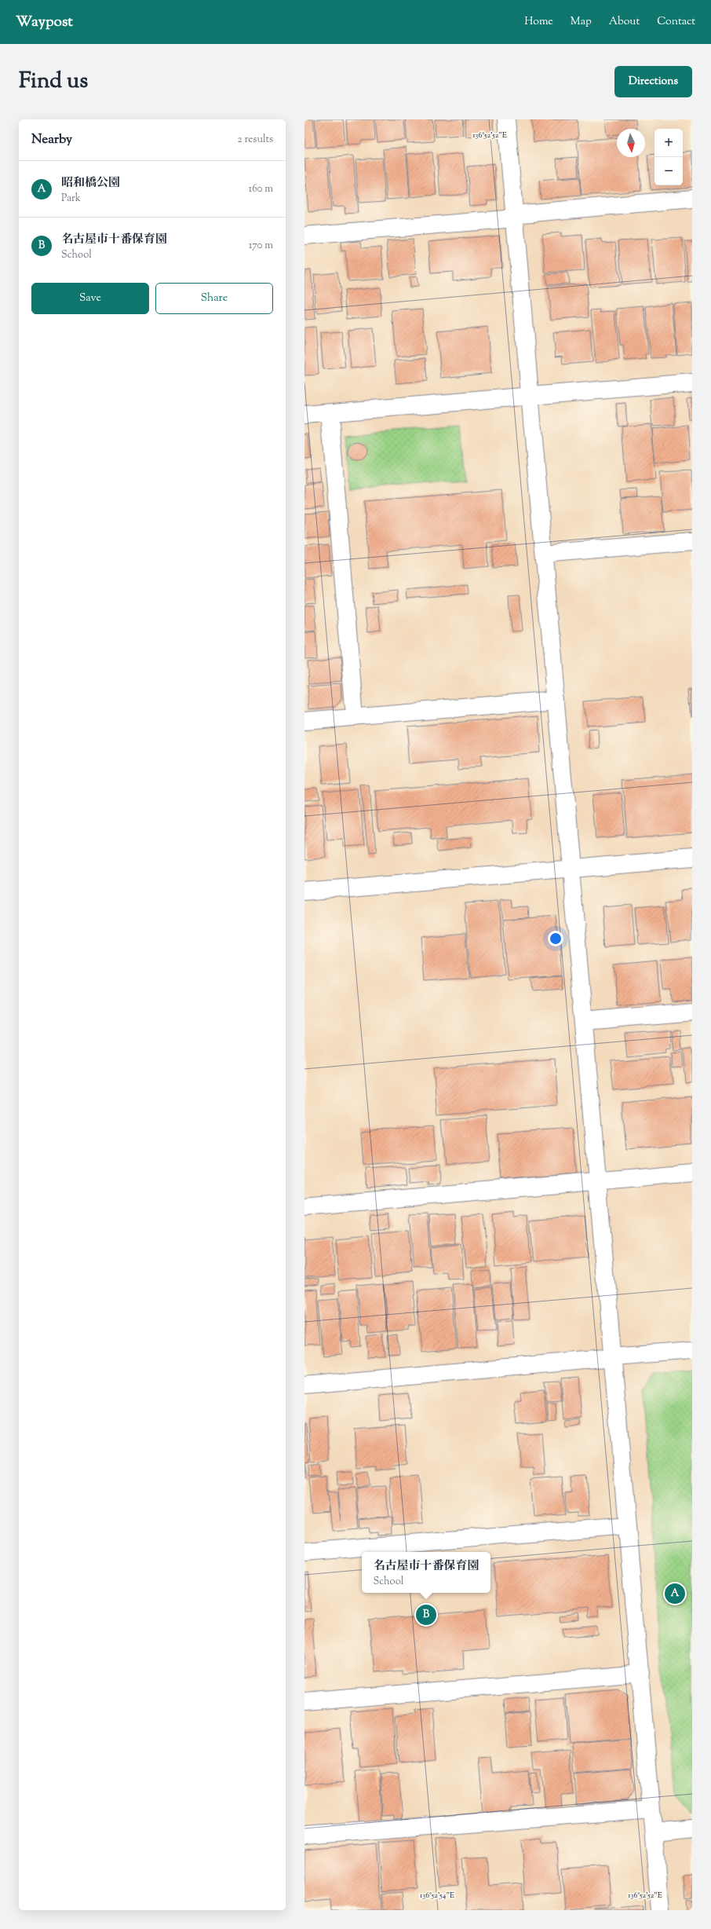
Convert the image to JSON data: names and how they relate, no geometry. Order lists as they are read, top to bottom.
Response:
{
  "north": "bottom",
  "page": {
    "header": "Waypost",
    "nav": [
      "Home",
      "Map",
      "About",
      "Contact"
    ],
    "title": "Find us",
    "buttons": [
      "Directions",
      ["Save", "Share"]
    ],
    "heading": ["Nearby", "2 results"],
    "map_buttons": ["+", "−"],
    "list": [
      {
        "mark": "A",
        "name": "昭和橋公園",
        "note": "Park",
        "value": "160 m"
      },
      {
        "mark": "B",
        "name": "名古屋市十番保育園",
        "note": "School",
        "value": "170 m"
      }
    ],
    "popup": ["名古屋市十番保育園", "School"],
    "pins": ["A", "B"]
  },
  "coordinates": ["136°52'52\"E", "136°52'54\"E"]
}
